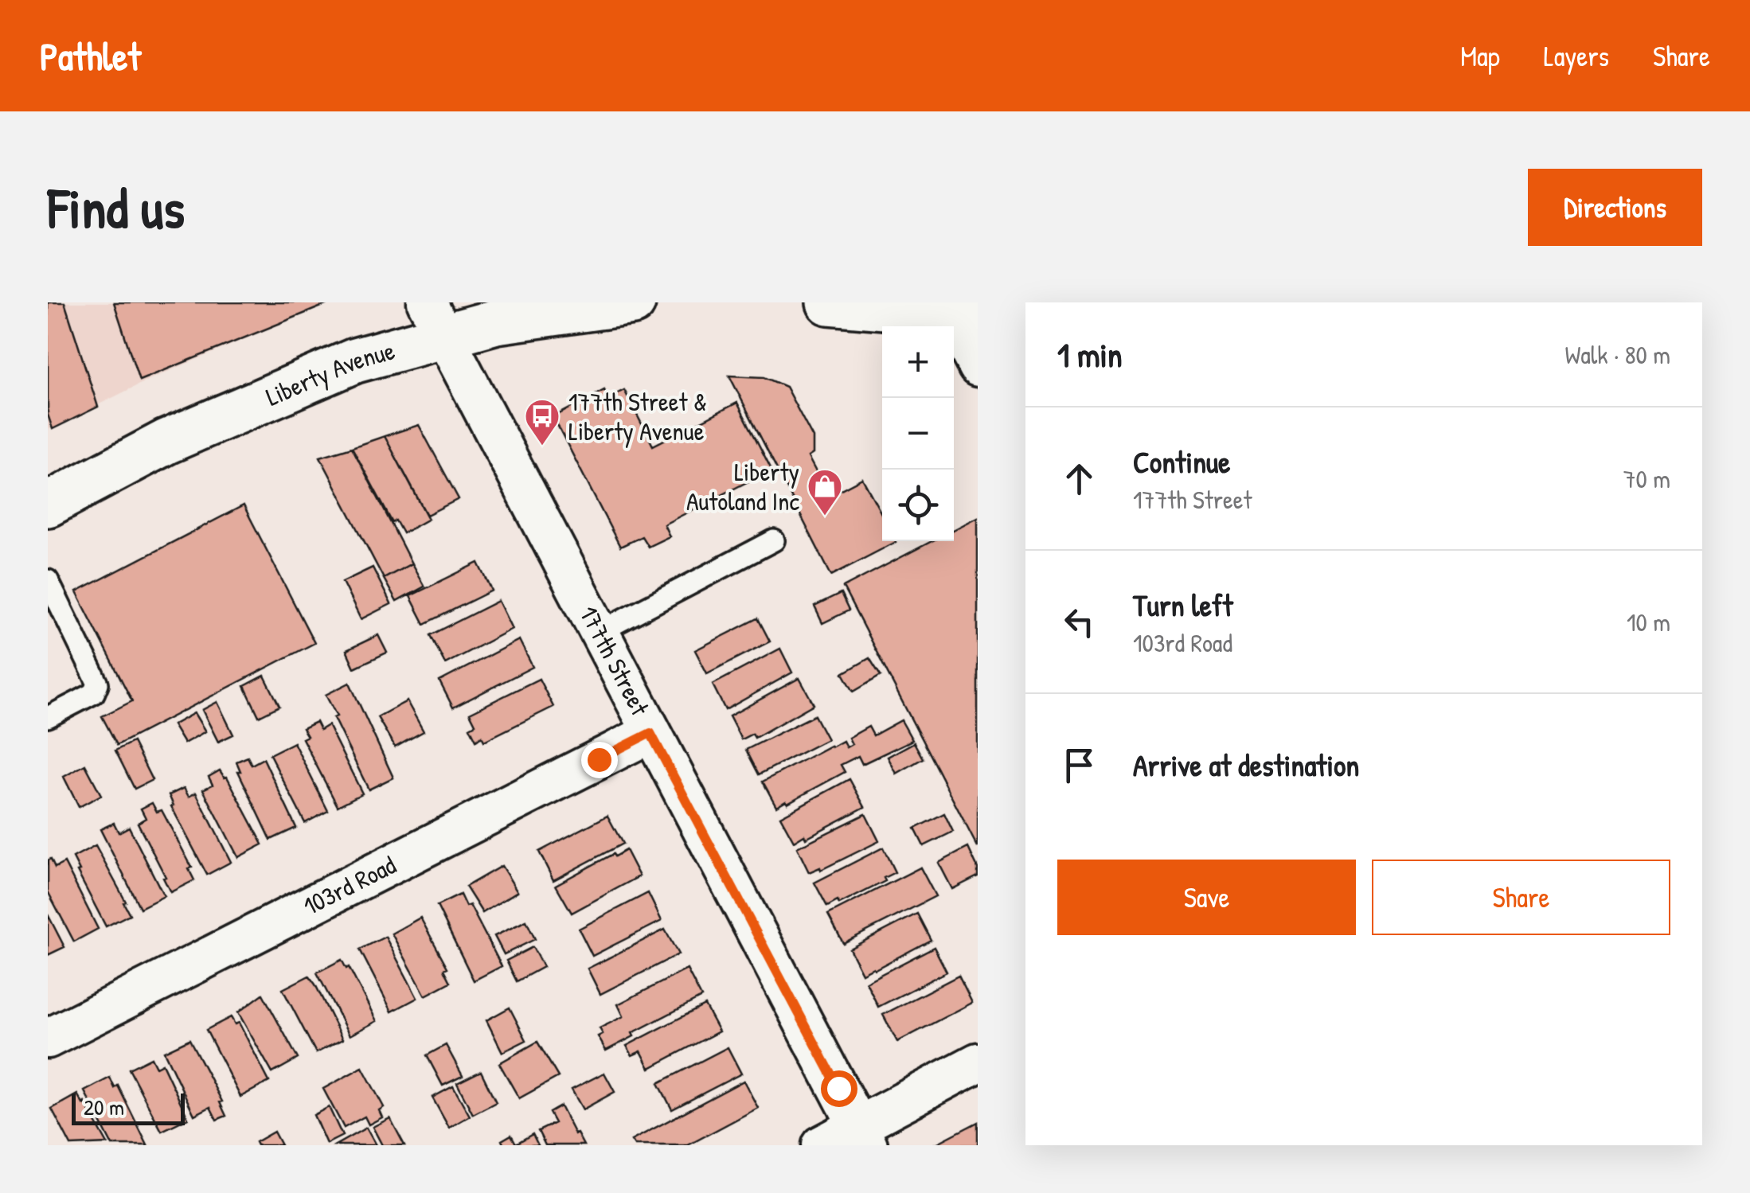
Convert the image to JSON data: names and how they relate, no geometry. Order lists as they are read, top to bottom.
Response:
{
  "streets": {
    "main road": ["Liberty Avenue"],
    "street": ["177th Street", "103rd Road"]
  },
  "crossings": [
    ["Liberty Avenue", "177th Street"],
    ["177th Street", "103rd Road"]
  ],
  "places": {
    "bus stop": ["177th Street & Liberty Avenue"],
    "shop": ["Liberty Autoland Inc"]
  },
  "scale_bar": "20 m",
  "page": {
    "header": "Pathlet",
    "nav": ["Map", "Layers", "Share"],
    "buttons": [
      "Directions",
      ["Save", "Share"]
    ],
    "title": "Find us",
    "heading": ["1 min", "Walk · 80 m"],
    "map_buttons": ["+", "−"],
    "list": [
      ["Continue", "177th Street", "70 m"],
      ["Turn left", "103rd Road", "10 m"],
      "Arrive at destination"
    ],
    "scale": "20 m"
  }
}
